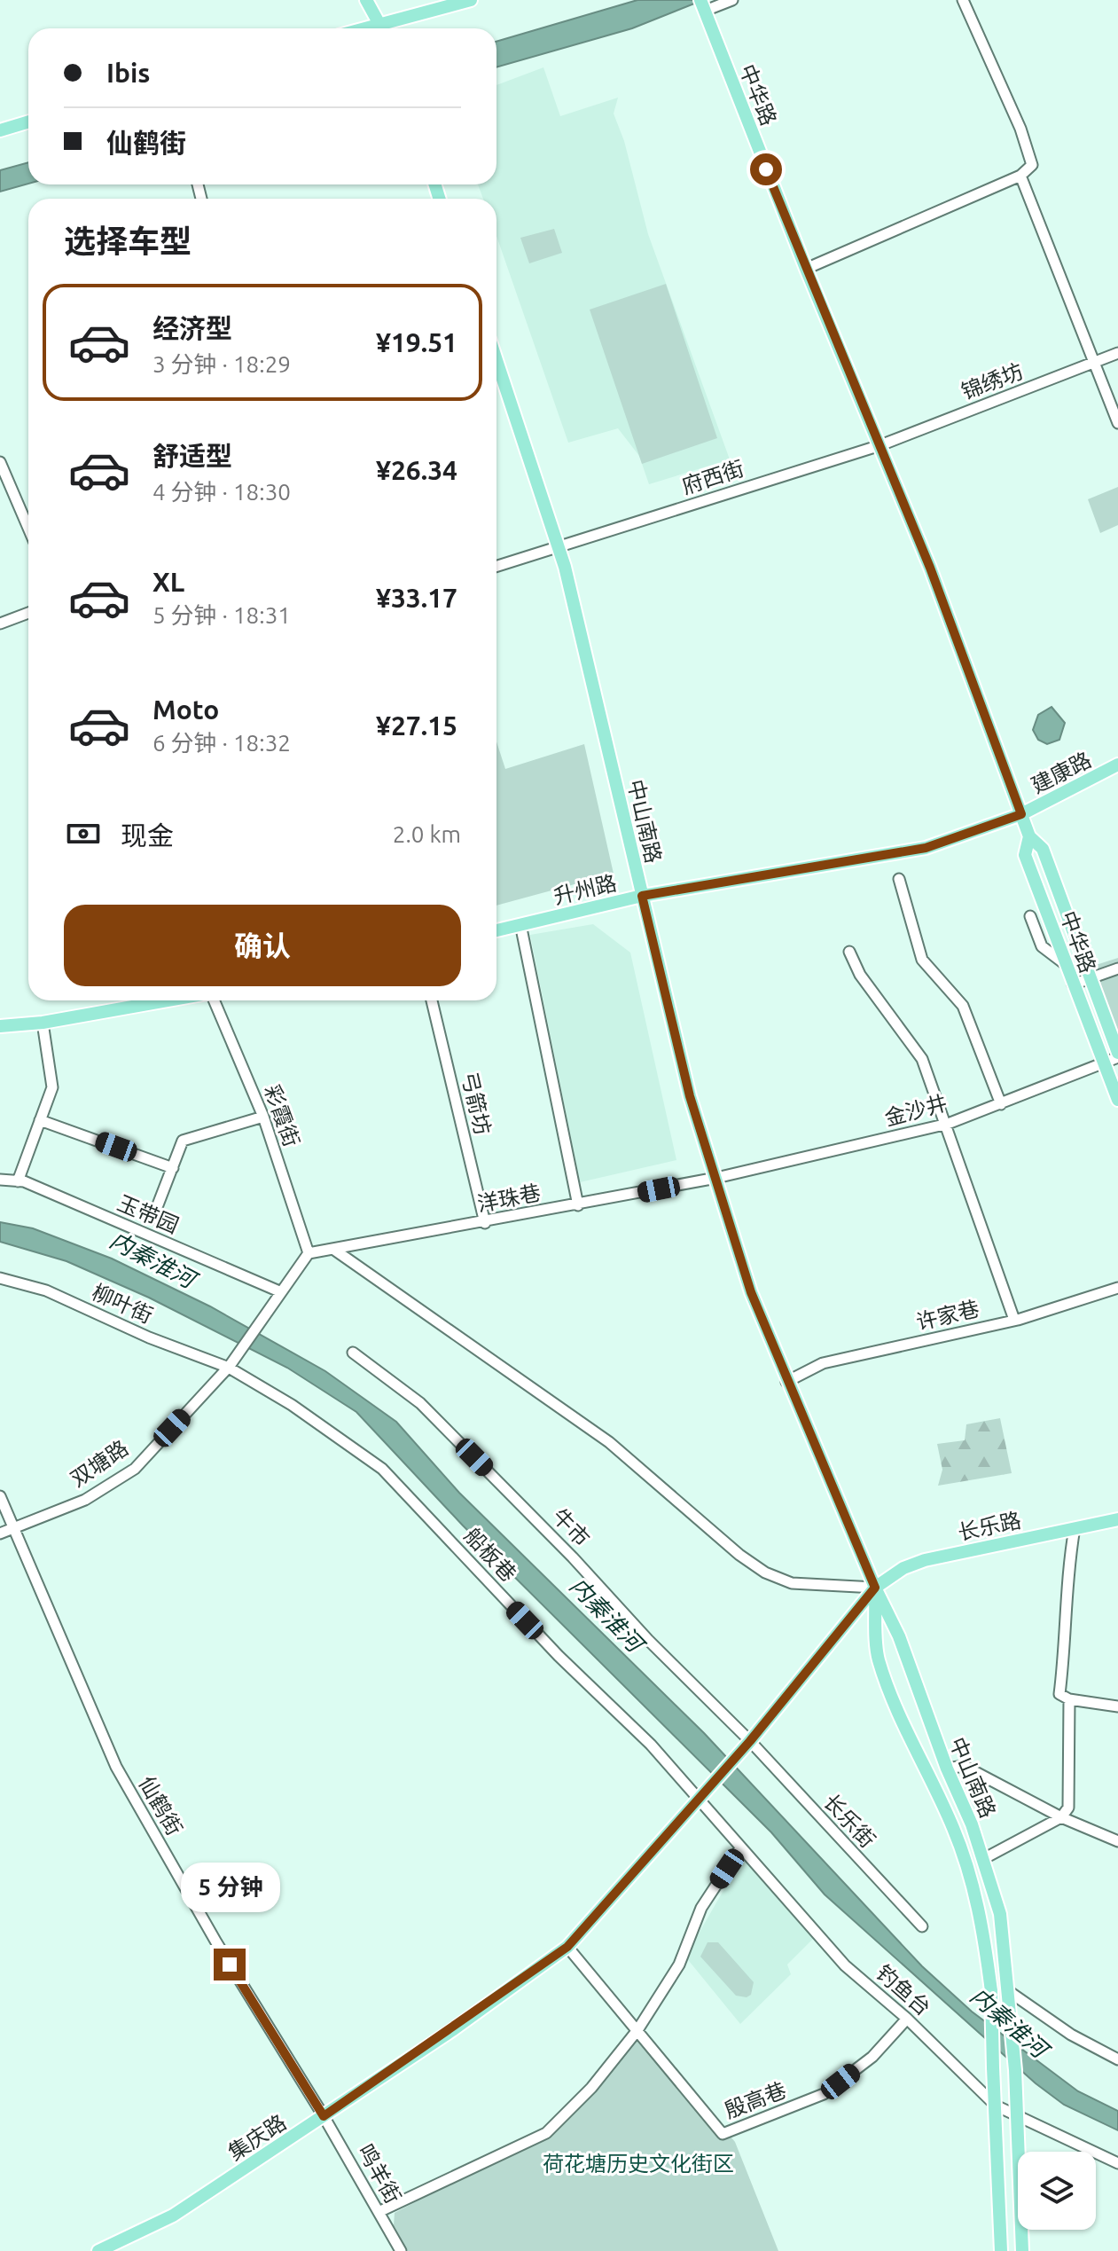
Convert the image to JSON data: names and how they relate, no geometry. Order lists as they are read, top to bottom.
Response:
{
  "streets": {
    "main road": [
      "中华路",
      "建康路",
      "中山南路",
      "升州路",
      "长乐路",
      "集庆路"
    ],
    "street": [
      "锦绣坊",
      "府西街",
      "弓箭坊",
      "金沙井",
      "彩霞街",
      "洋珠巷",
      "玉带园",
      "柳叶街",
      "许家巷",
      "双塘路",
      "牛市",
      "船板巷",
      "仙鹤街",
      "长乐街",
      "钓鱼台",
      "殷高巷",
      "鸣羊街"
    ]
  },
  "crossings": [
    ["中华路", "锦绣坊"],
    ["中华路", "府西街"],
    ["中华路", "建康路"],
    ["中华路", "升州路"],
    ["中华路", "金沙井"],
    ["锦绣坊", "府西街"],
    ["府西街", "中山南路"],
    ["建康路", "升州路"],
    ["中山南路", "升州路"],
    ["中山南路", "金沙井"],
    ["中山南路", "洋珠巷"],
    ["中山南路", "许家巷"],
    ["中山南路", "长乐路"],
    ["中山南路", "钓鱼台"],
    ["弓箭坊", "洋珠巷"],
    ["金沙井", "洋珠巷"],
    ["彩霞街", "洋珠巷"],
    ["玉带园", "双塘路"],
    ["柳叶街", "双塘路"],
    ["柳叶街", "船板巷"],
    ["双塘路", "船板巷"],
    ["双塘路", "仙鹤街"],
    ["牛市", "长乐街"],
    ["牛市", "集庆路"],
    ["船板巷", "钓鱼台"],
    ["船板巷", "集庆路"],
    ["仙鹤街", "集庆路"],
    ["仙鹤街", "鸣羊街"],
    ["长乐街", "集庆路"],
    ["钓鱼台", "殷高巷"],
    ["钓鱼台", "集庆路"],
    ["殷高巷", "集庆路"],
    ["集庆路", "鸣羊街"]
  ],
  "water": ["内秦淮河"],
  "parks": ["荷花塘历史文化街区"],
  "page": {
    "banner": ["Ibis", "仙鹤街"],
    "heading": "选择车型",
    "list": [
      {
        "name": "经济型",
        "note": "3 分钟 · 18:29",
        "value": "¥19.51"
      },
      {
        "name": "舒适型",
        "note": "4 分钟 · 18:30",
        "value": "¥26.34"
      },
      {
        "name": "XL",
        "note": "5 分钟 · 18:31",
        "value": "¥33.17"
      },
      {
        "name": "Moto",
        "note": "6 分钟 · 18:32",
        "value": "¥27.15"
      }
    ],
    "pay": ["现金", "2.0 km"],
    "buttons": "确认",
    "bubble": "5 分钟"
  }
}
